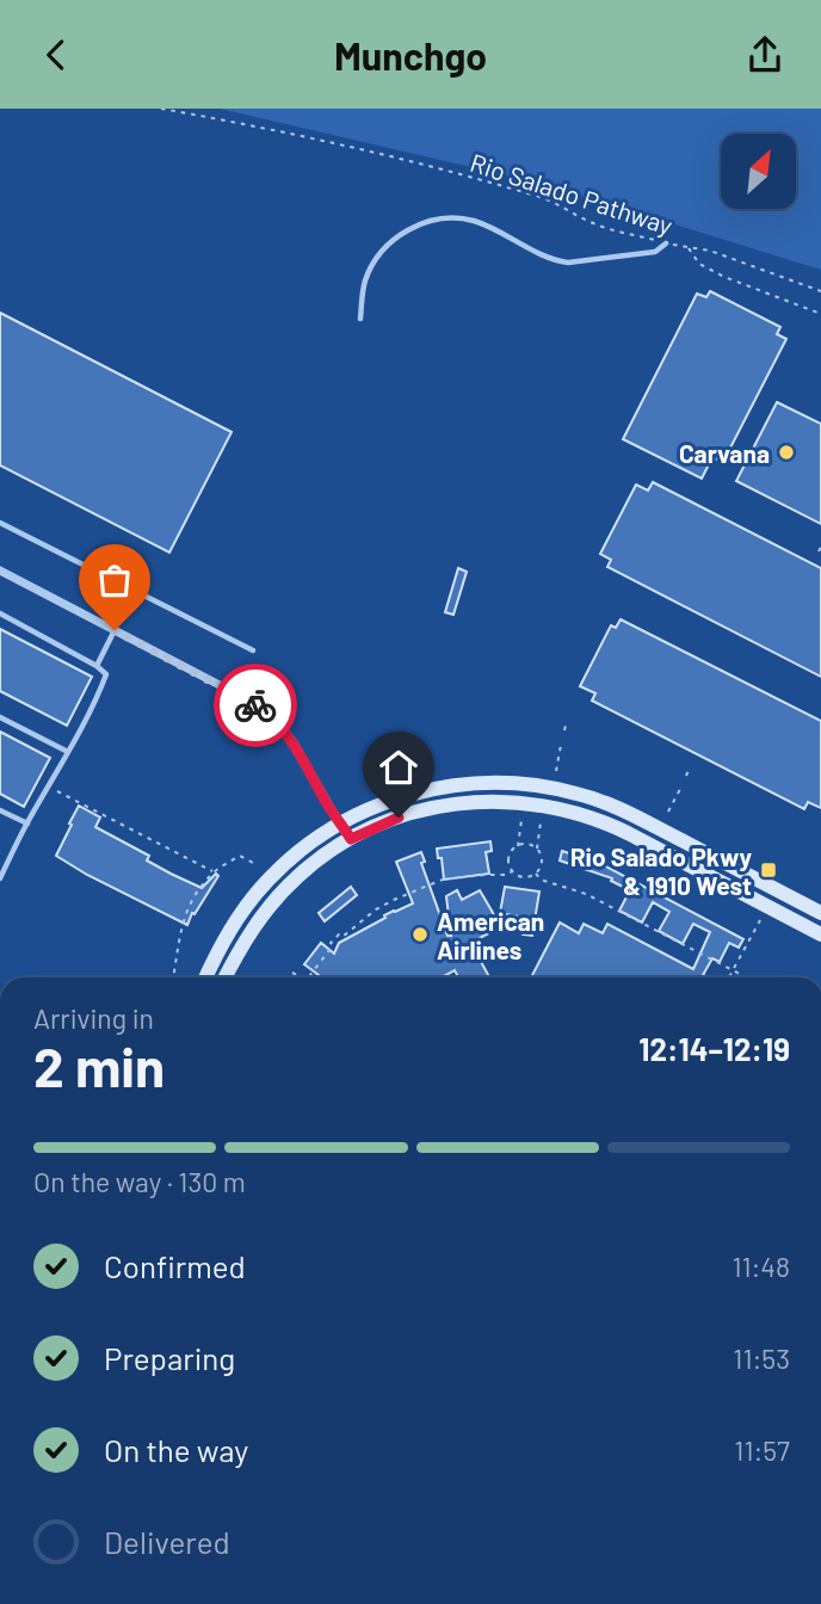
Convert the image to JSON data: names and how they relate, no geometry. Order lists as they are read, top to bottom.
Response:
{
  "streets": {
    "path": ["Rio Salado Pathway"]
  },
  "places": {
    "other": ["Carvana", "American Airlines"],
    "transit": ["Rio Salado Pkwy & 1910 West"]
  },
  "north": "top right",
  "page": {
    "header": "Munchgo",
    "heading": ["2 min", "Arriving in", "12:14–12:19"],
    "bar": "On the way · 130 m",
    "list": [
      ["Confirmed", "11:48"],
      ["Preparing", "11:53"],
      ["On the way", "11:57"],
      "Delivered"
    ]
  }
}
